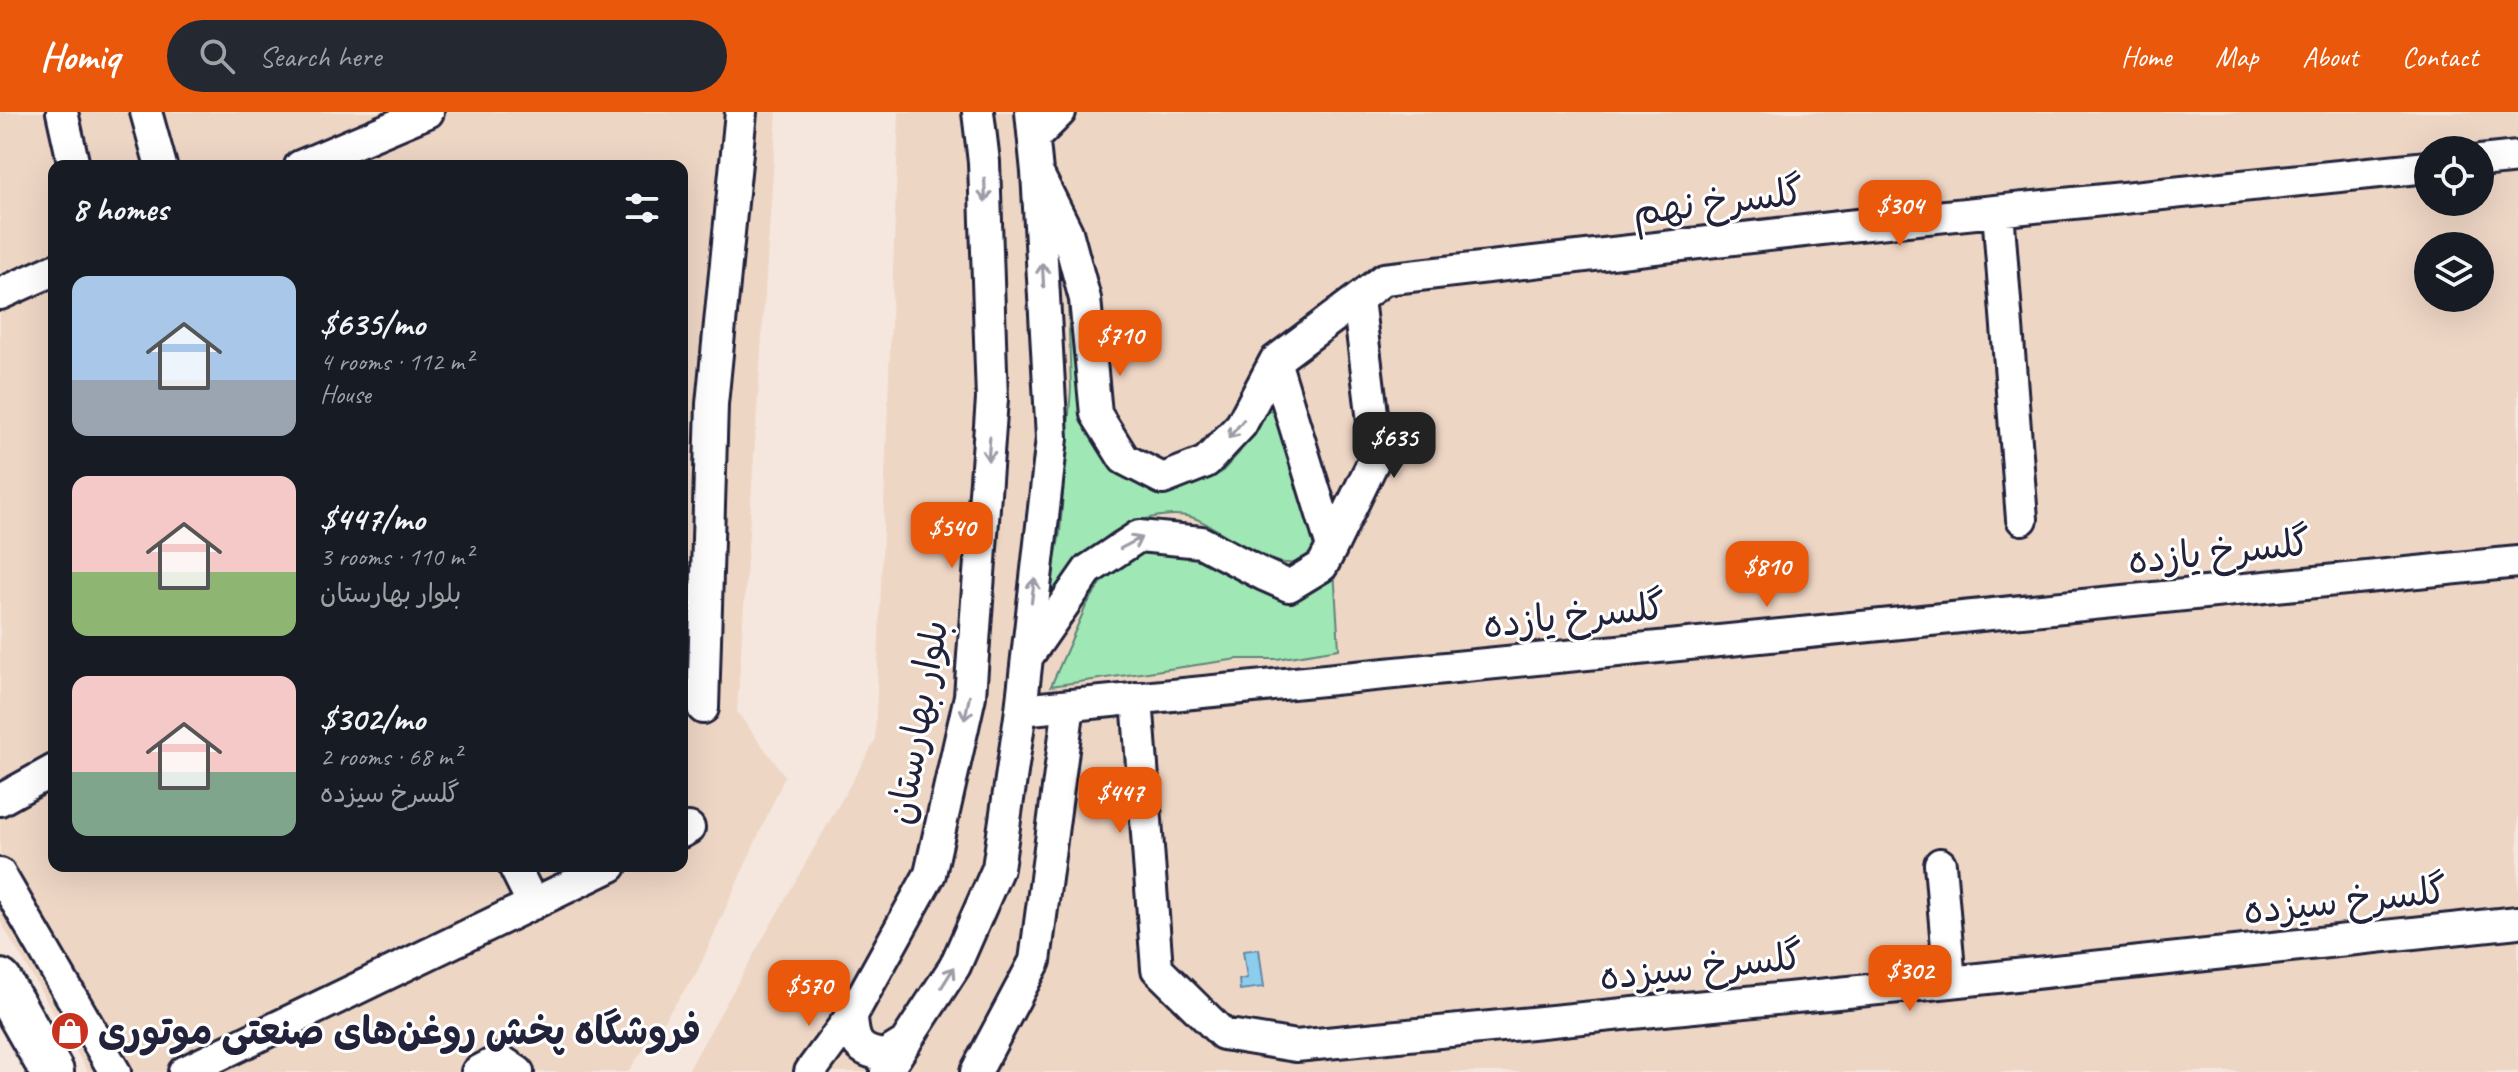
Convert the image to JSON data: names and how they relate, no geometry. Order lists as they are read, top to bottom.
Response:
{
  "streets": {
    "street": [
      "گلسرخ نهم",
      "گلسرخ یازده",
      "بلوار بهارستان",
      "گلسرخ سیزده"
    ]
  },
  "crossings": [
    ["گلسرخ یازده", "گلسرخ سیزده"]
  ],
  "places": {
    "shop": ["فروشگاه پخش روغن‌های صنعتی موتوری"]
  },
  "page": {
    "header": "Homiq",
    "search": "Search here",
    "nav": [
      "Home",
      "Map",
      "About",
      "Contact"
    ],
    "heading": "8 homes",
    "price": [
      "$304",
      "$710",
      "$635",
      "$540",
      "$810",
      "$447",
      "$302",
      "$570"
    ],
    "list": [
      {
        "name": "$635/mo",
        "note": "4 rooms · 112 m² · House"
      },
      {
        "name": "$447/mo",
        "note": "3 rooms · 110 m² · بلوار بهارستان"
      },
      {
        "name": "$302/mo",
        "note": "2 rooms · 68 m² · گلسرخ سیزده"
      }
    ]
  }
}
